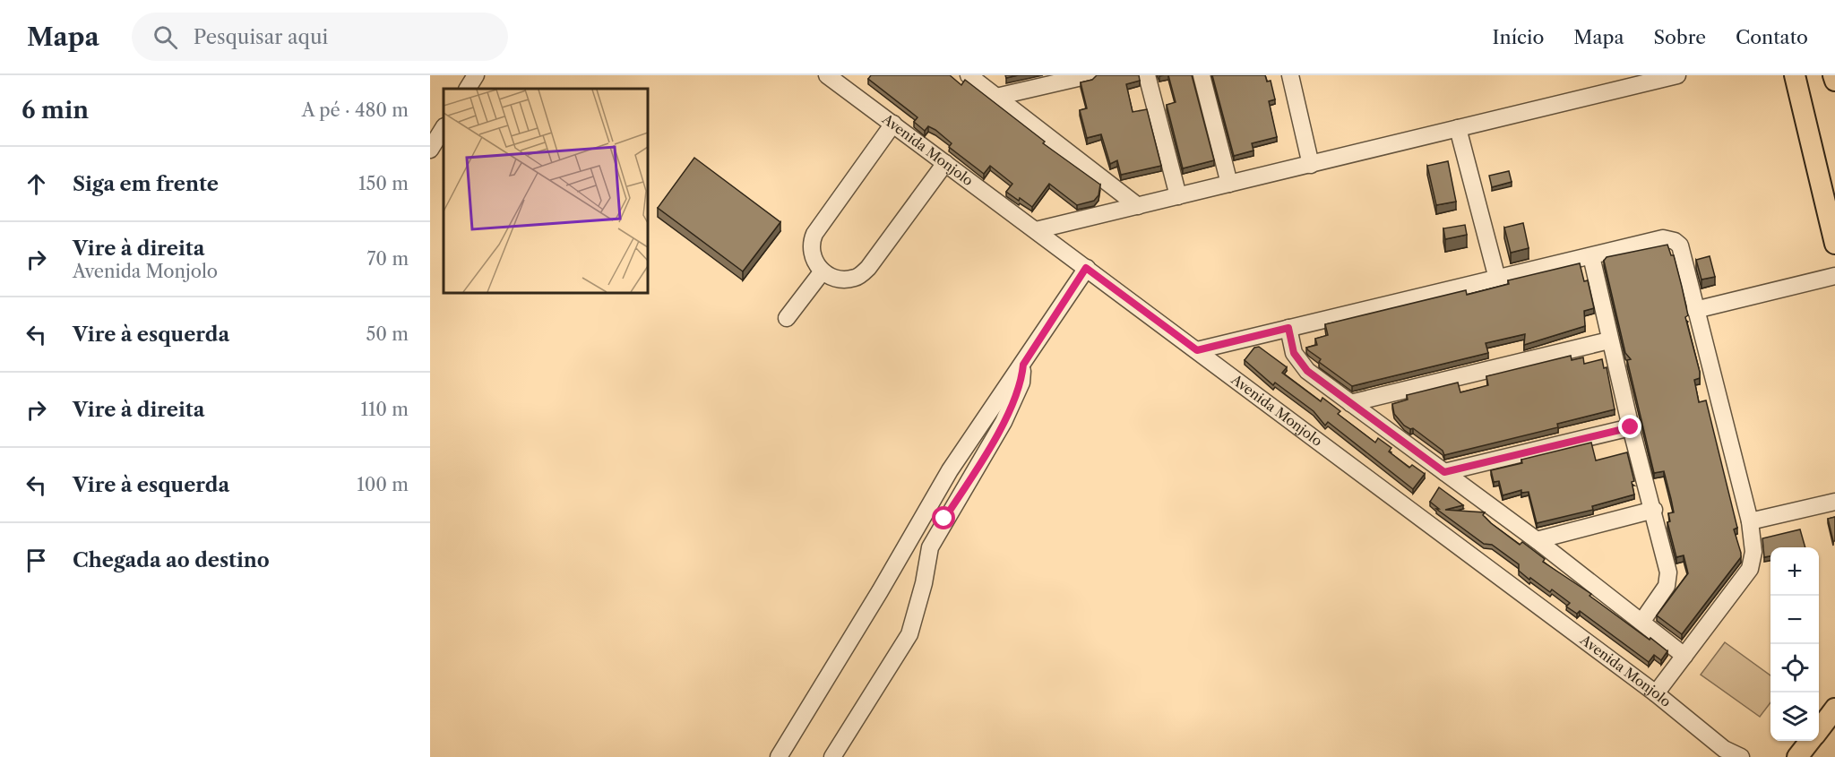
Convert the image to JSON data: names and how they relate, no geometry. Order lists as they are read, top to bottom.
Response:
{
  "streets": {
    "street": ["Avenida Monjolo"]
  },
  "page": {
    "header": "Mapa",
    "search": "Pesquisar aqui",
    "nav": [
      "Início",
      "Mapa",
      "Sobre",
      "Contato"
    ],
    "heading": ["6 min", "A pé · 480 m"],
    "list": [
      ["Siga em frente", "150 m"],
      ["Vire à direita", "Avenida Monjolo", "70 m"],
      ["Vire à esquerda", "50 m"],
      ["Vire à direita", "110 m"],
      ["Vire à esquerda", "100 m"],
      "Chegada ao destino"
    ],
    "map_buttons": ["+", "−"]
  }
}
